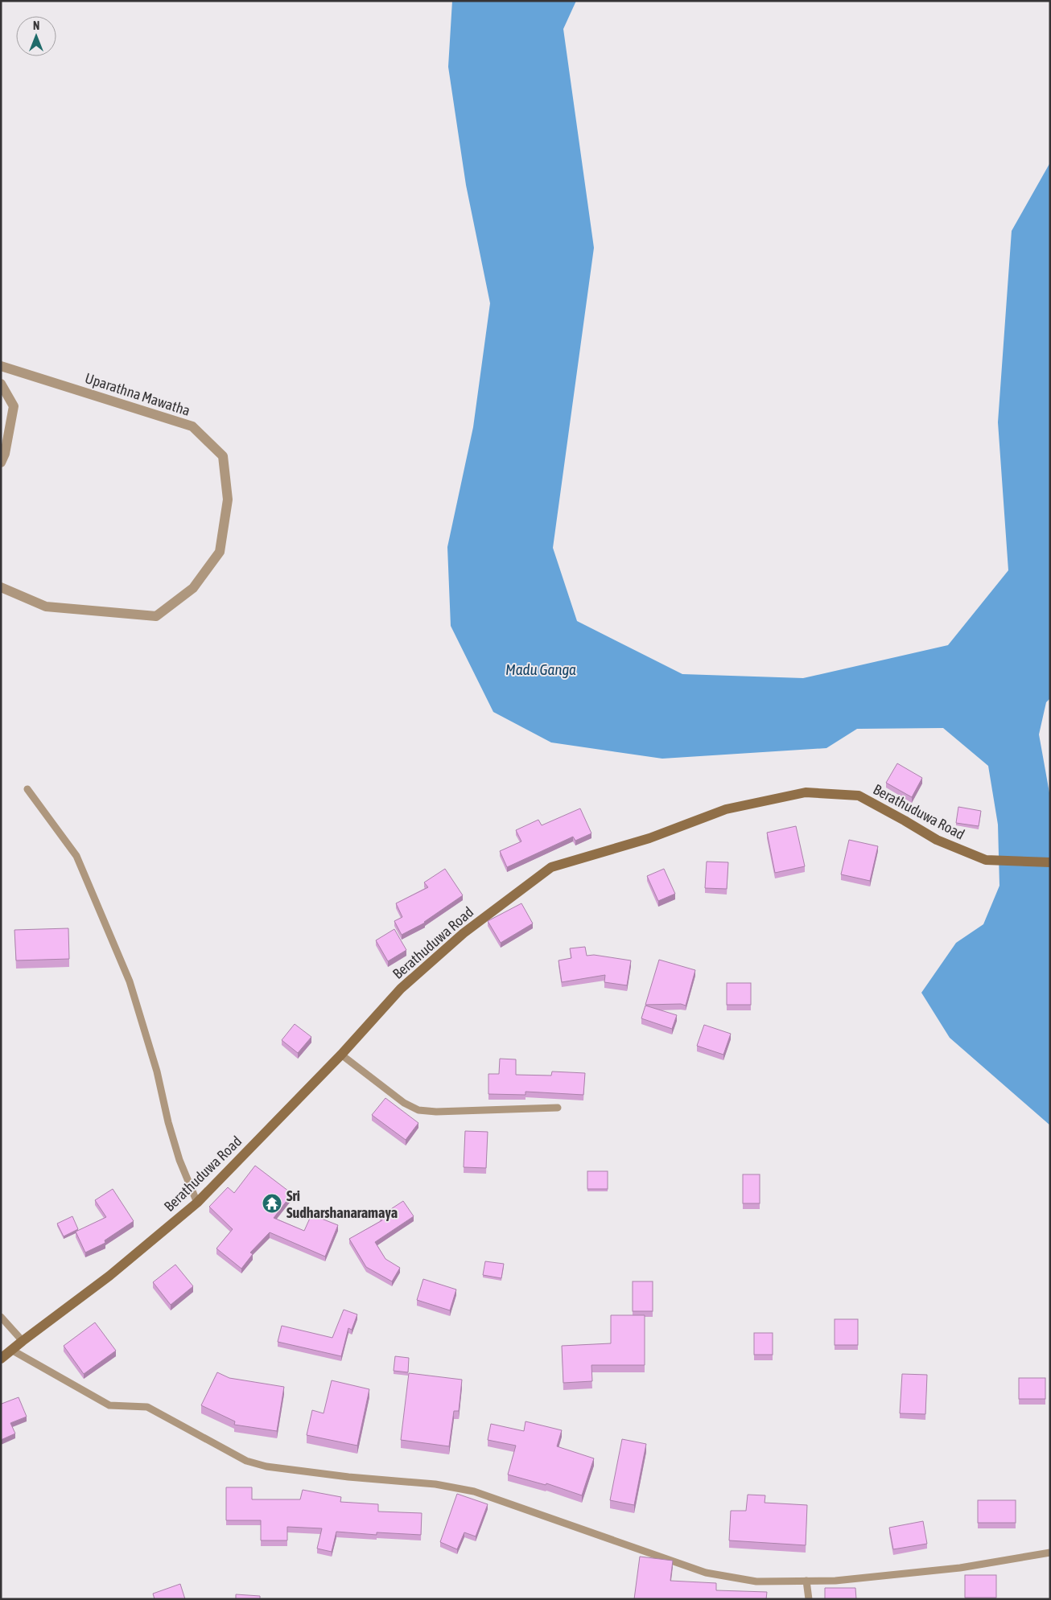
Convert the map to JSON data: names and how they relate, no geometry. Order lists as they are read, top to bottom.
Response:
{
  "streets": {
    "street": ["Uparathna Mawatha", "Berathuduwa Road"]
  },
  "water": ["Madu Ganga"],
  "places": {
    "temple": ["Sri Sudharshanaramaya"]
  },
  "north": "top"
}
